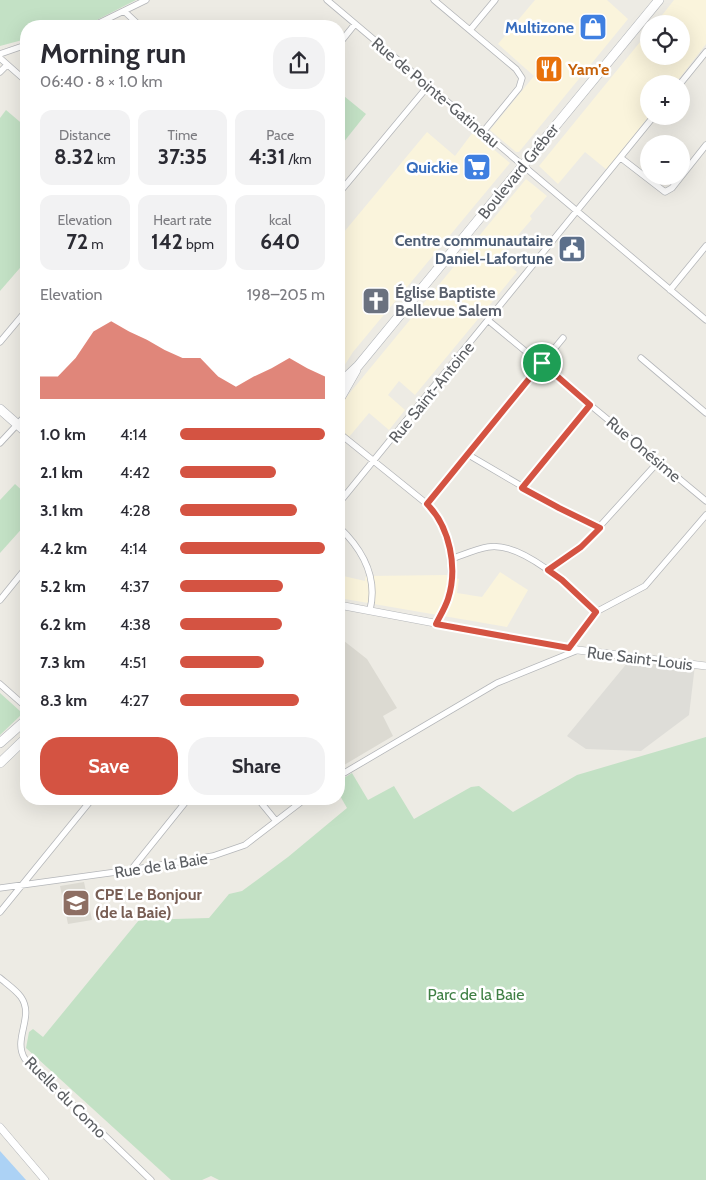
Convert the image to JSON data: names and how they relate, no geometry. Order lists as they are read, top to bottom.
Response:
{
  "streets": {
    "main road": ["Boulevard Gréber"],
    "street": [
      "Rue de Pointe-Gatineau",
      "Rue Saint-Antoine",
      "Rue Onésime",
      "Rue Saint-Louis",
      "Rue de la Baie",
      "Ruelle du Como"
    ]
  },
  "crossings": [
    ["Rue de Pointe-Gatineau", "Boulevard Gréber"],
    ["Rue de Pointe-Gatineau", "Rue Saint-Antoine"],
    ["Rue Saint-Antoine", "Rue Onésime"]
  ],
  "parks": ["Parc de la Baie"],
  "places": {
    "shop": ["Multizone"],
    "restaurant": ["Yam'e"],
    "supermarket": ["Quickie"],
    "public building": ["Centre communautaire Daniel-Lafortune"],
    "church": ["Église Baptiste Bellevue Salem"],
    "school or university": ["CPE Le Bonjour (de la Baie)"]
  },
  "page": {
    "map_buttons": ["+", "−"],
    "heading": ["Morning run", "06:40 · 8 × 1.0 km"],
    "stats": [
      ["Distance", "8.32 km"],
      ["Time", "37:35"],
      ["Pace", "4:31 /km"],
      ["Elevation", "72 m"],
      ["Heart rate", "142 bpm"],
      ["kcal", "640"]
    ],
    "chart": ["Elevation", "198–205 m"],
    "list": [
      {
        "name": "1.0 km",
        "note": "4:14"
      },
      {
        "name": "2.1 km",
        "note": "4:42"
      },
      {
        "name": "3.1 km",
        "note": "4:28"
      },
      {
        "name": "4.2 km",
        "note": "4:14"
      },
      {
        "name": "5.2 km",
        "note": "4:37"
      },
      {
        "name": "6.2 km",
        "note": "4:38"
      },
      {
        "name": "7.3 km",
        "note": "4:51"
      },
      {
        "name": "8.3 km",
        "note": "4:27"
      }
    ],
    "buttons": ["Save", "Share"]
  }
}
